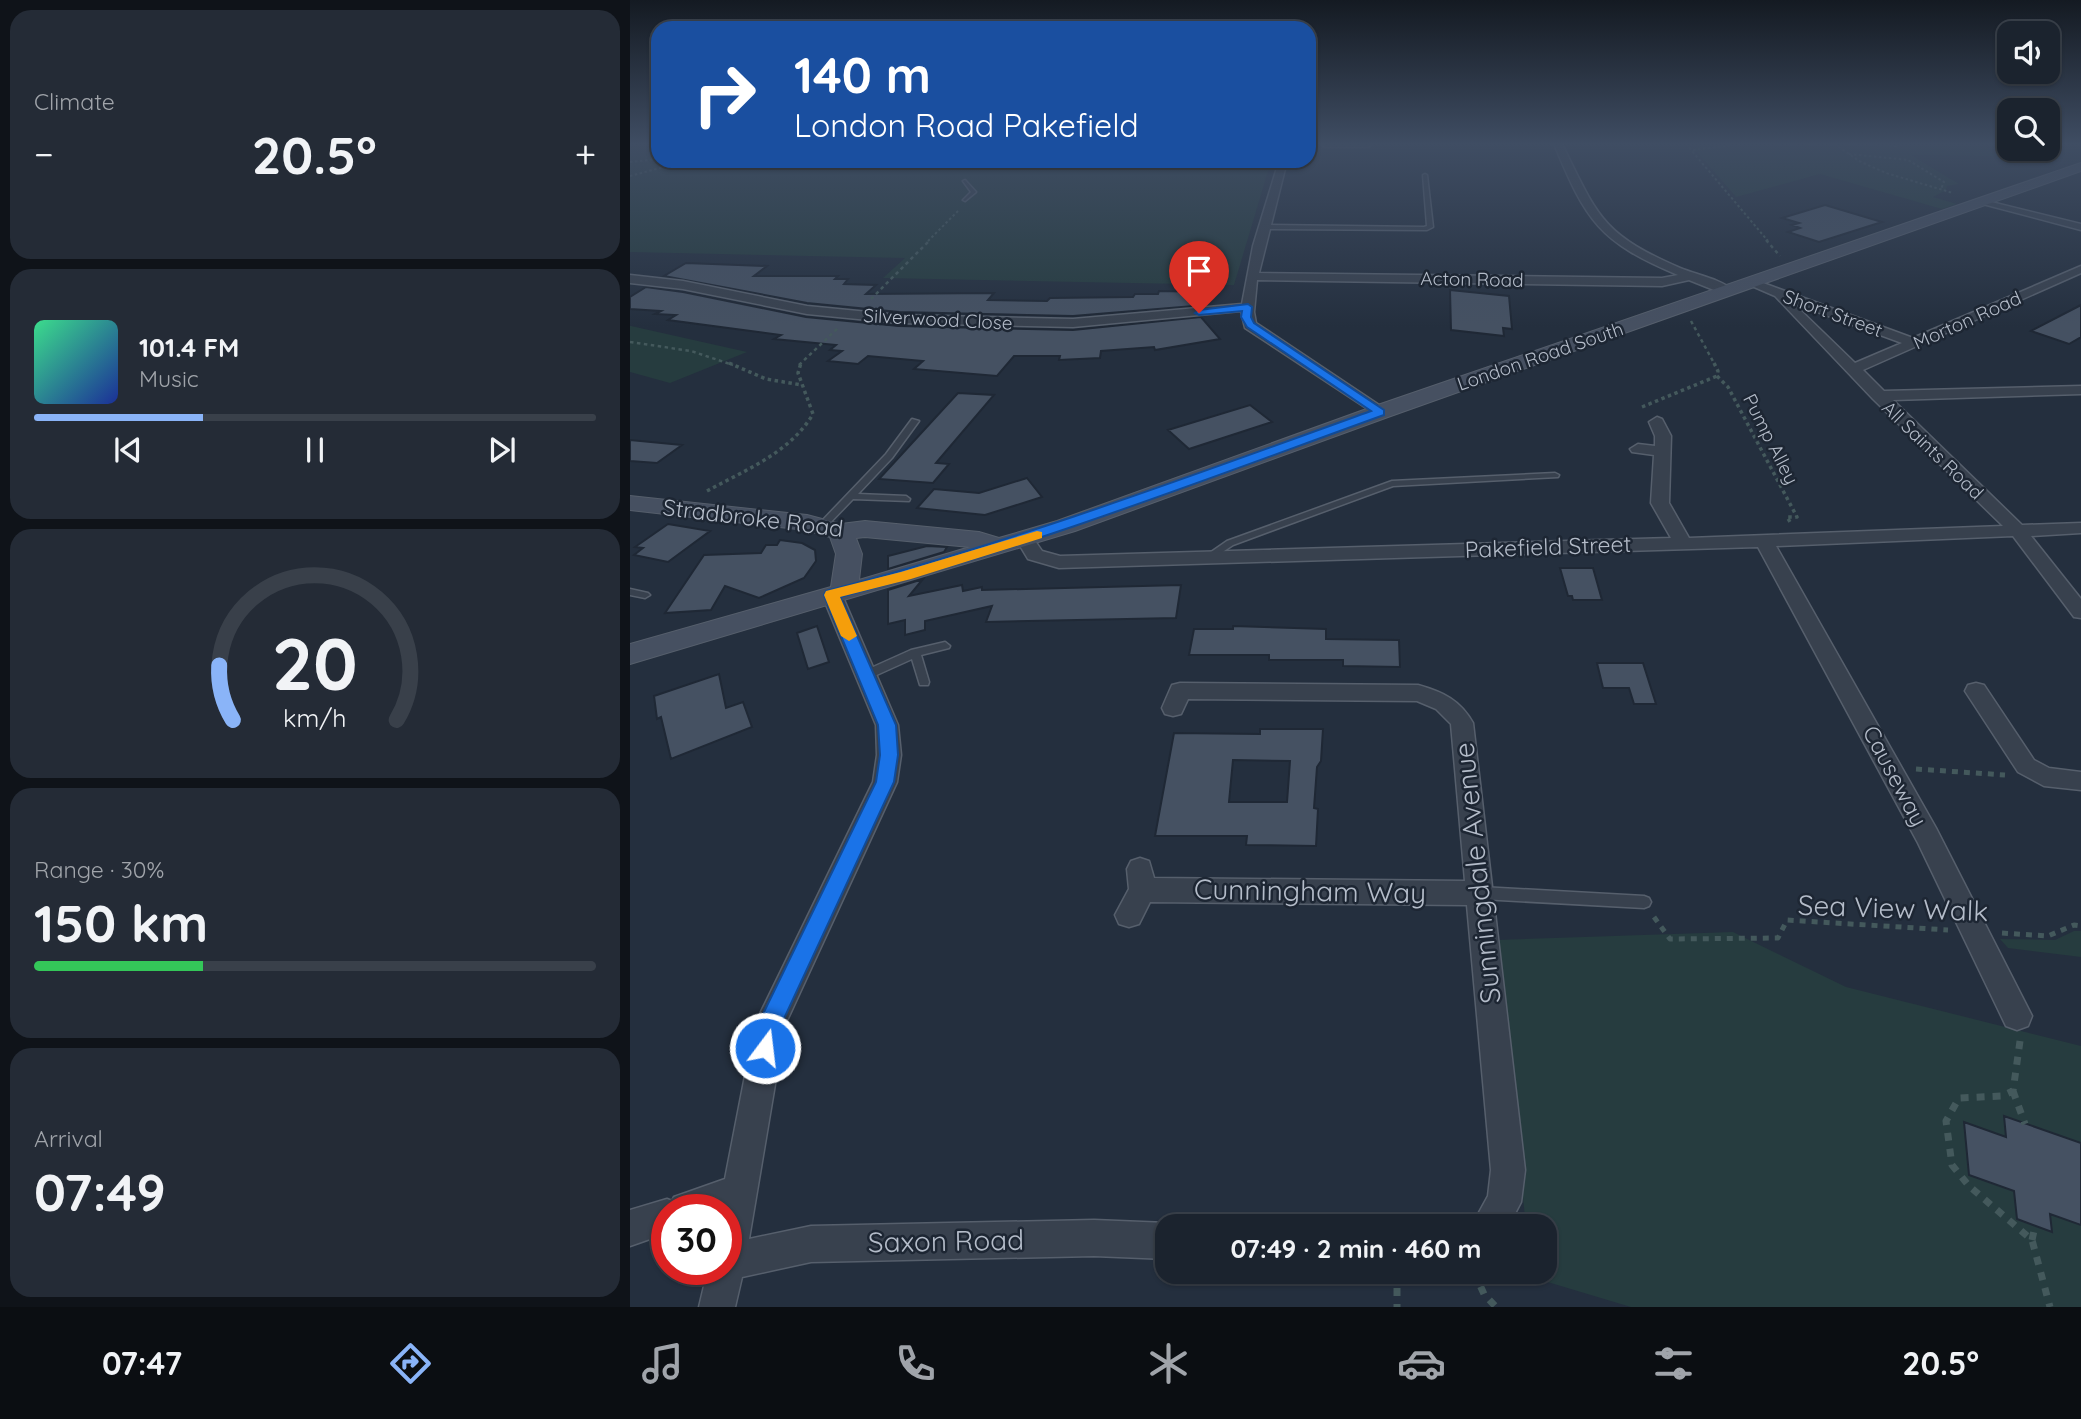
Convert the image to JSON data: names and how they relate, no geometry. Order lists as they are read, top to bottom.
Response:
{
  "streets": {
    "main road": ["London Road South", "Stradbroke Road"],
    "street": [
      "Acton Road",
      "Short Street",
      "Silverwood Close",
      "Morton Road",
      "All Saints Road",
      "Pakefield Street",
      "Causeway",
      "Sunningdale Avenue",
      "Cunningham Way",
      "Saxon Road"
    ],
    "path": ["Pump Alley", "Sea View Walk"]
  },
  "crossings": [
    ["Short Street", "Morton Road"],
    ["Short Street", "London Road South"],
    ["Short Street", "All Saints Road"],
    ["Morton Road", "All Saints Road"],
    ["London Road South", "Pump Alley"],
    ["London Road South", "Stradbroke Road"],
    ["London Road South", "Pakefield Street"],
    ["All Saints Road", "Pakefield Street"],
    ["Pakefield Street", "Causeway"],
    ["Causeway", "Sea View Walk"],
    ["Sunningdale Avenue", "Cunningham Way"]
  ],
  "page": {
    "tile": [
      "Climate",
      ["Range · 30%", "150 km"],
      ["Arrival", "07:49"]
    ],
    "turn": ["140 m", "London Road Pakefield"],
    "heat": ["−", "20.5°", "+"],
    "song": ["101.4 FM", "Music"],
    "limit": "30",
    "trip": "07:49 · 2 min · 460 m",
    "tabs": ["07:47", "20.5°"],
    "gauge": ["20", "km/h"]
  }
}
